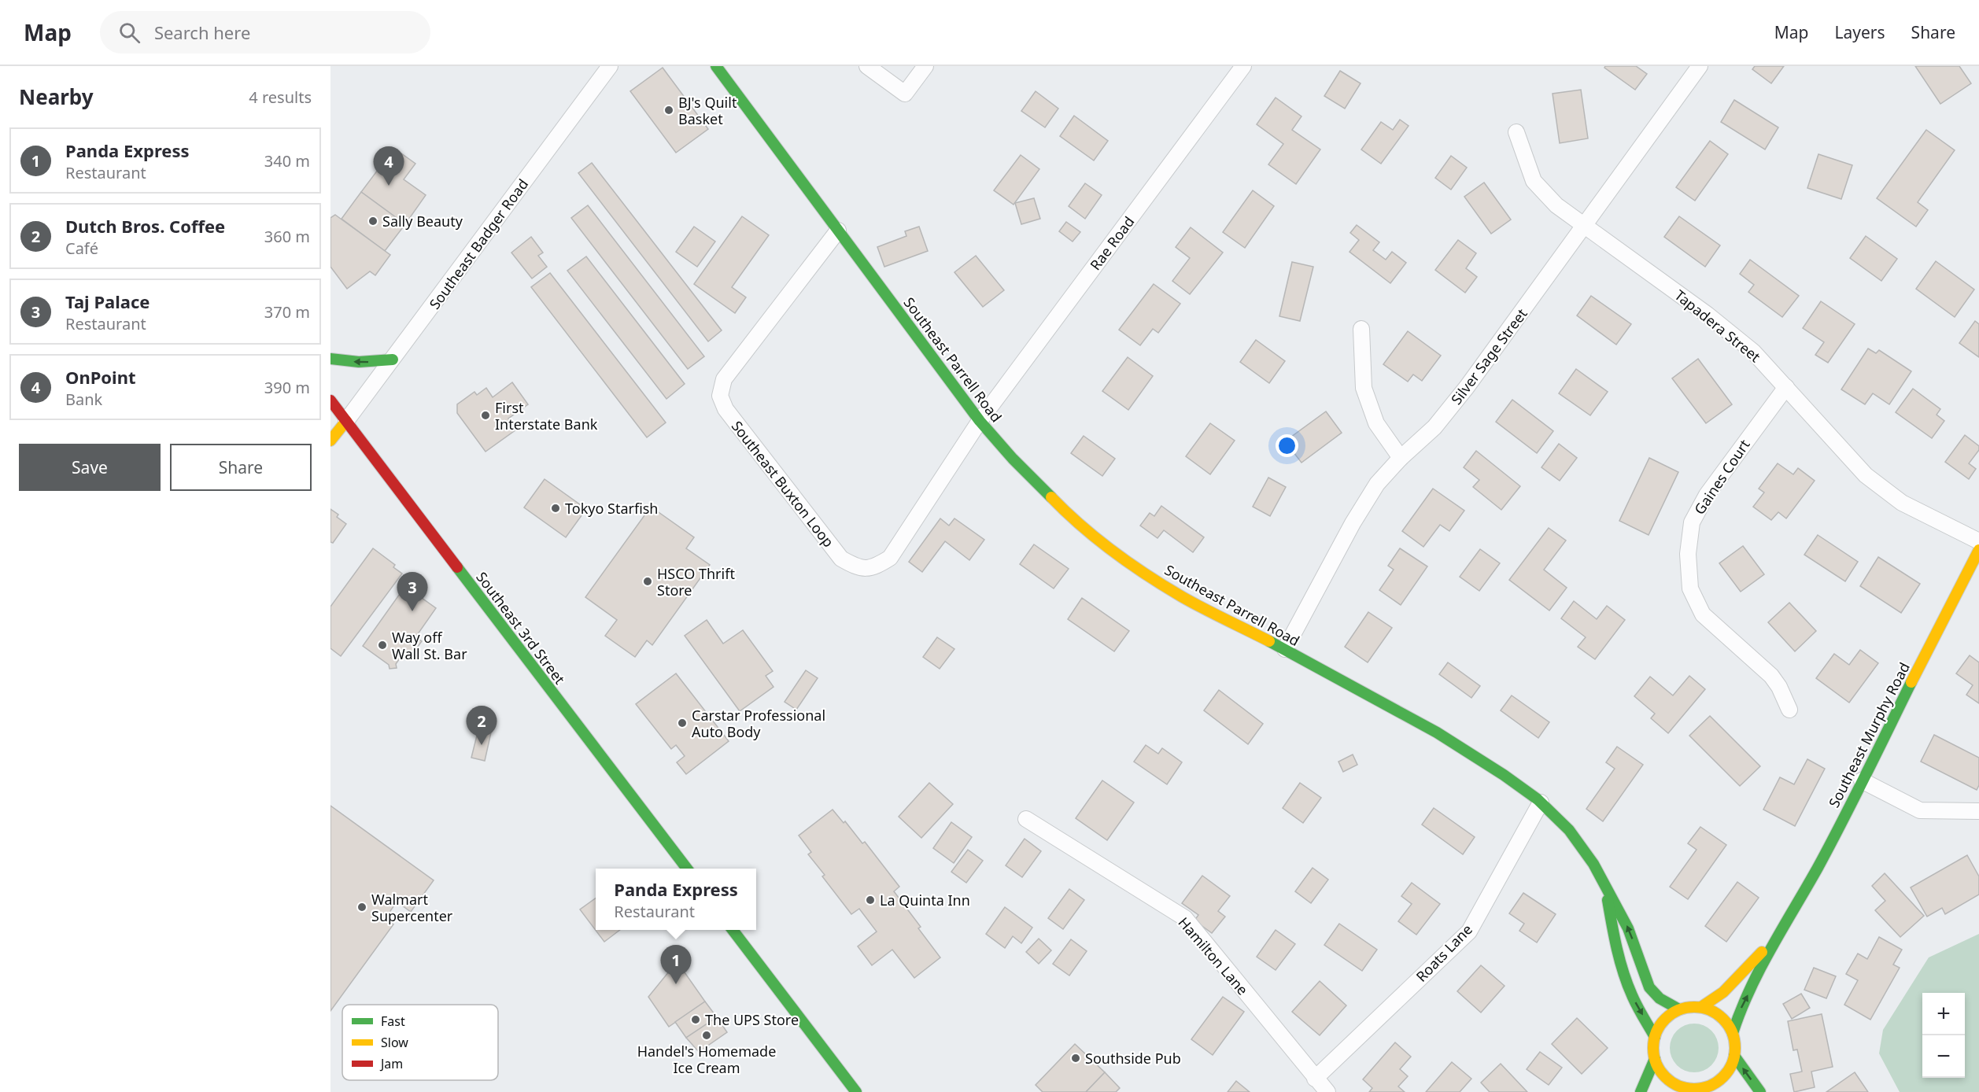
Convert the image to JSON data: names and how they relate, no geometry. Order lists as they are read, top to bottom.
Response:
{
  "streets": {
    "main road": ["Southeast Parrell Road", "Southeast 3rd Street", "Southeast Murphy Road"],
    "street": [
      "Rae Road",
      "Southeast Badger Road",
      "Tapadera Street",
      "Silver Sage Street",
      "Gaines Court",
      "Southeast Buxton Loop",
      "Roats Lane",
      "Hamilton Lane"
    ]
  },
  "crossings": [
    ["Rae Road", "Southeast Parrell Road"],
    ["Rae Road", "Southeast Buxton Loop"],
    ["Southeast Badger Road", "Southeast 3rd Street"],
    ["Tapadera Street", "Silver Sage Street"],
    ["Tapadera Street", "Gaines Court"],
    ["Silver Sage Street", "Southeast Parrell Road"],
    ["Southeast Parrell Road", "Southeast Buxton Loop"],
    ["Southeast Parrell Road", "Southeast Murphy Road"],
    ["Southeast Parrell Road", "Roats Lane"],
    ["Roats Lane", "Hamilton Lane"]
  ],
  "places": [
    "BJ's Quilt Basket",
    "Sally Beauty",
    "First Interstate Bank",
    "Tokyo Starfish",
    "HSCO Thrift Store",
    "Way off Wall St. Bar",
    "Carstar Professional Auto Body",
    "La Quinta Inn",
    "Walmart Supercenter",
    "The UPS Store",
    "Handel's Homemade Ice Cream",
    "Southside Pub"
  ],
  "legend": ["Fast", "Slow", "Jam"],
  "page": {
    "header": "Map",
    "search": "Search here",
    "nav": ["Map", "Layers", "Share"],
    "heading": ["Nearby", "4 results"],
    "list": [
      {
        "mark": "1",
        "name": "Panda Express",
        "note": "Restaurant",
        "value": "340 m"
      },
      {
        "mark": "2",
        "name": "Dutch Bros. Coffee",
        "note": "Café",
        "value": "360 m"
      },
      {
        "mark": "3",
        "name": "Taj Palace",
        "note": "Restaurant",
        "value": "370 m"
      },
      {
        "mark": "4",
        "name": "OnPoint",
        "note": "Bank",
        "value": "390 m"
      }
    ],
    "pins": [
      "4",
      "3",
      "2",
      "1"
    ],
    "buttons": ["Save", "Share"],
    "popup": ["Panda Express", "Restaurant"],
    "map_buttons": ["+", "−"]
  }
}
